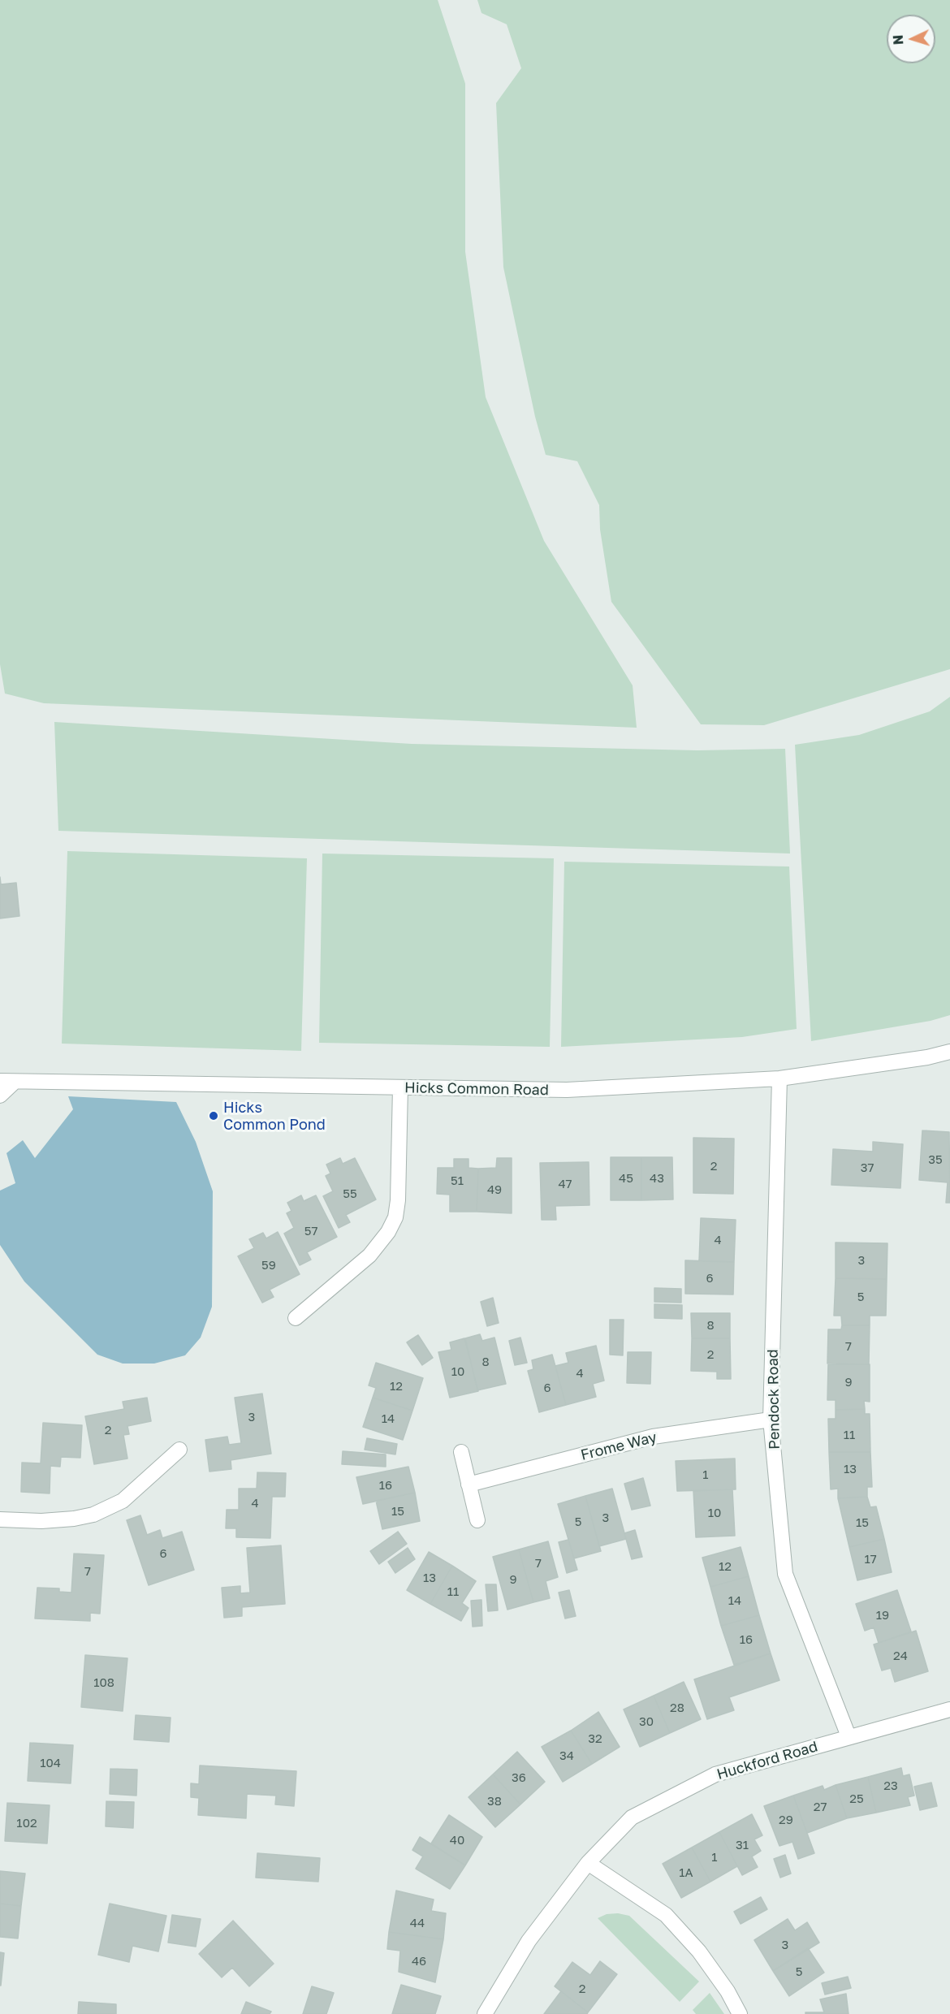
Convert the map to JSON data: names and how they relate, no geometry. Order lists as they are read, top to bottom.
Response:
{
  "streets": {
    "street": [
      "Hicks Common Road",
      "Pendock Road",
      "Frome Way",
      "Huckford Road"
    ]
  },
  "crossings": [
    ["Hicks Common Road", "Pendock Road"],
    ["Pendock Road", "Frome Way"],
    ["Pendock Road", "Huckford Road"]
  ],
  "places": ["Hicks Common Pond"],
  "house_numbers": [
    "35",
    "2",
    "37",
    "45",
    "43",
    "51",
    "47",
    "49",
    "55",
    "57",
    "4",
    "3",
    "59",
    "6",
    "5",
    "8",
    "7",
    "2",
    "8",
    "10",
    "4",
    "9",
    "12",
    "6",
    "3",
    "14",
    "2",
    "11",
    "13",
    "1",
    "16",
    "4",
    "15",
    "10",
    "3",
    "5",
    "15",
    "6",
    "17",
    "7",
    "12",
    "7",
    "13",
    "9",
    "11",
    "14",
    "19",
    "16",
    "24",
    "108",
    "28",
    "30",
    "32",
    "34",
    "104",
    "36",
    "23",
    "25",
    "38",
    "27",
    "29",
    "102",
    "40",
    "31",
    "1",
    "1A",
    "44",
    "3",
    "46",
    "5",
    "2"
  ],
  "north": "left"
}
